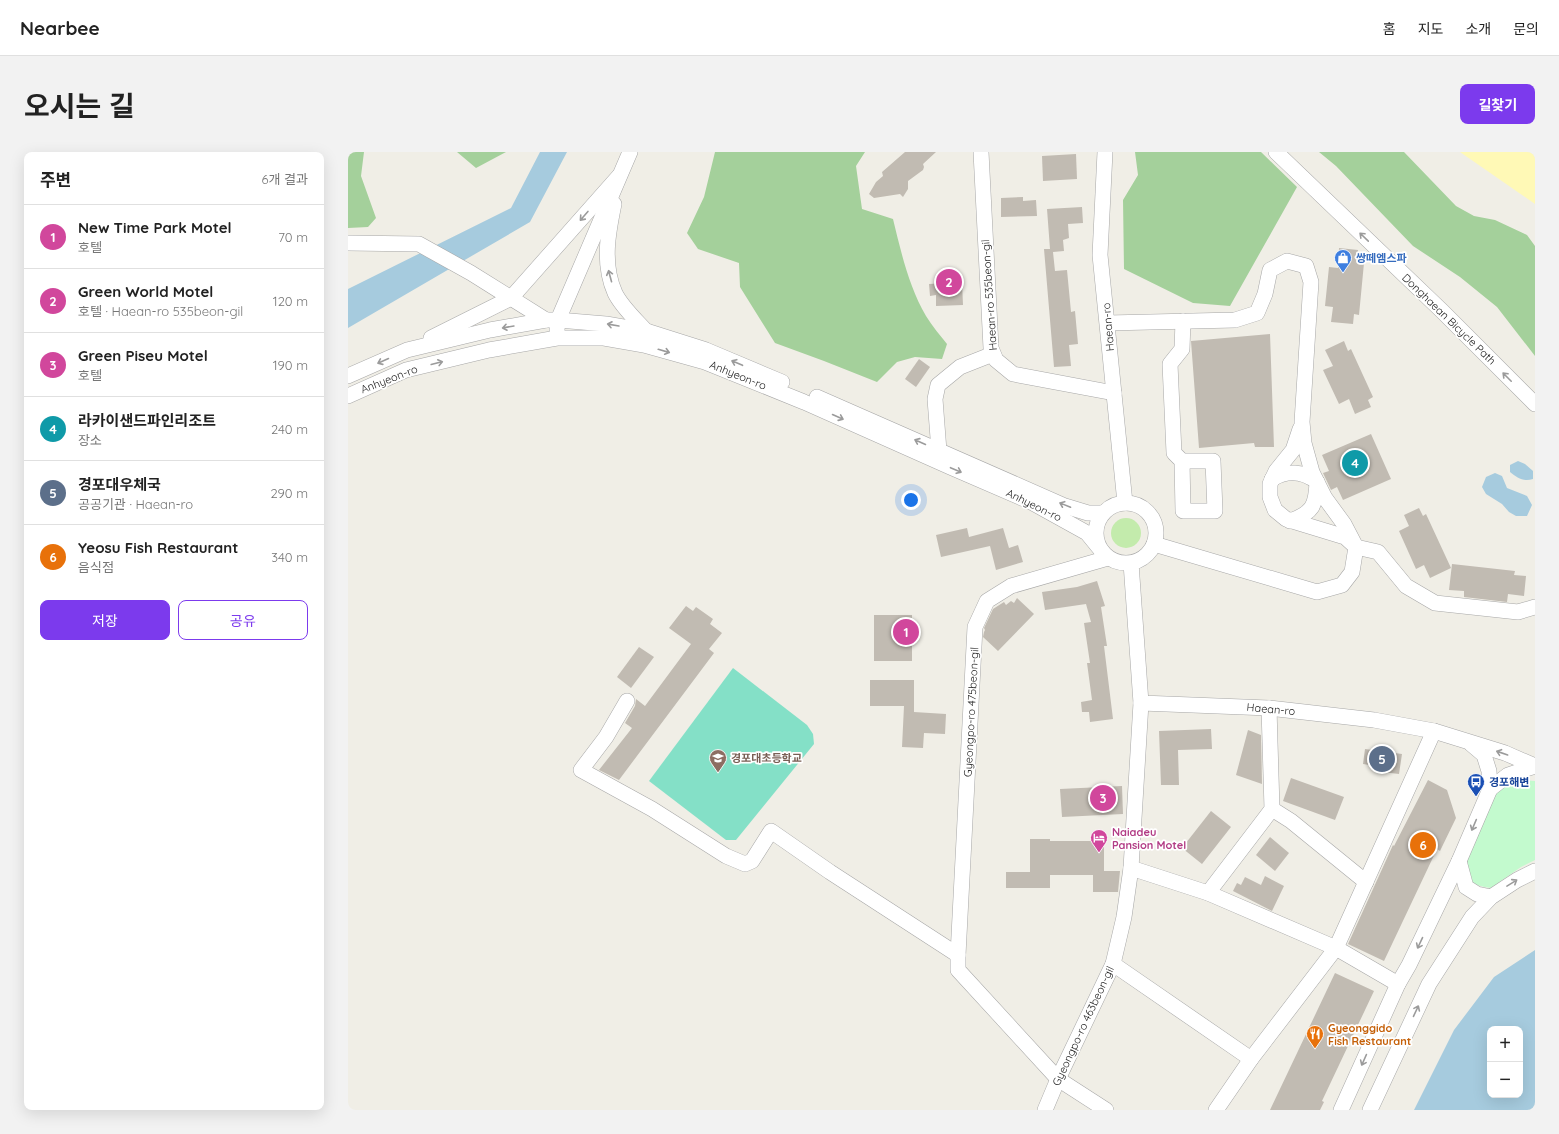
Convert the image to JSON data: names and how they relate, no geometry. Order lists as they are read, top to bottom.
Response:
{
  "streets": {
    "street": [
      "Haean-ro 535beon-gil",
      "Donghaean Bicycle Path",
      "Haean-ro",
      "Anhyeon-ro",
      "Gyeongpo-ro 475beon-gil",
      "Gyeongpo-ro 463beon-gil"
    ]
  },
  "crossings": [
    ["Haean-ro 535beon-gil", "Haean-ro"],
    ["Haean-ro", "Anhyeon-ro"],
    ["Haean-ro", "Gyeongpo-ro 475beon-gil"],
    ["Haean-ro", "Gyeongpo-ro 463beon-gil"],
    ["Anhyeon-ro", "Gyeongpo-ro 475beon-gil"],
    ["Gyeongpo-ro 475beon-gil", "Gyeongpo-ro 463beon-gil"]
  ],
  "one_way": ["Donghaean Bicycle Path"],
  "places": {
    "shop": ["쌍떼엠스파"],
    "school or university": ["경포대초등학교"],
    "bus stop": ["경포해변"],
    "hotel": ["Naiadeu Pansion Motel"],
    "restaurant": ["Gyeonggido Fish Restaurant"]
  },
  "page": {
    "header": "Nearbee",
    "nav": [
      "홈",
      "지도",
      "소개",
      "문의"
    ],
    "title": "오시는 길",
    "buttons": [
      "길찾기",
      ["저장", "공유"]
    ],
    "heading": ["주변", "6개 결과"],
    "list": [
      {
        "mark": "1",
        "name": "New Time Park Motel",
        "note": "호텔",
        "value": "70 m"
      },
      {
        "mark": "2",
        "name": "Green World Motel",
        "note": "호텔 · Haean-ro 535beon-gil",
        "value": "120 m"
      },
      {
        "mark": "3",
        "name": "Green Piseu Motel",
        "note": "호텔",
        "value": "190 m"
      },
      {
        "mark": "4",
        "name": "라카이샌드파인리조트",
        "note": "장소",
        "value": "240 m"
      },
      {
        "mark": "5",
        "name": "경포대우체국",
        "note": "공공기관 · Haean-ro",
        "value": "290 m"
      },
      {
        "mark": "6",
        "name": "Yeosu Fish Restaurant",
        "note": "음식점",
        "value": "340 m"
      }
    ],
    "pins": [
      "2",
      "4",
      "1",
      "5",
      "3",
      "6"
    ],
    "map_buttons": ["+", "−"]
  }
}
